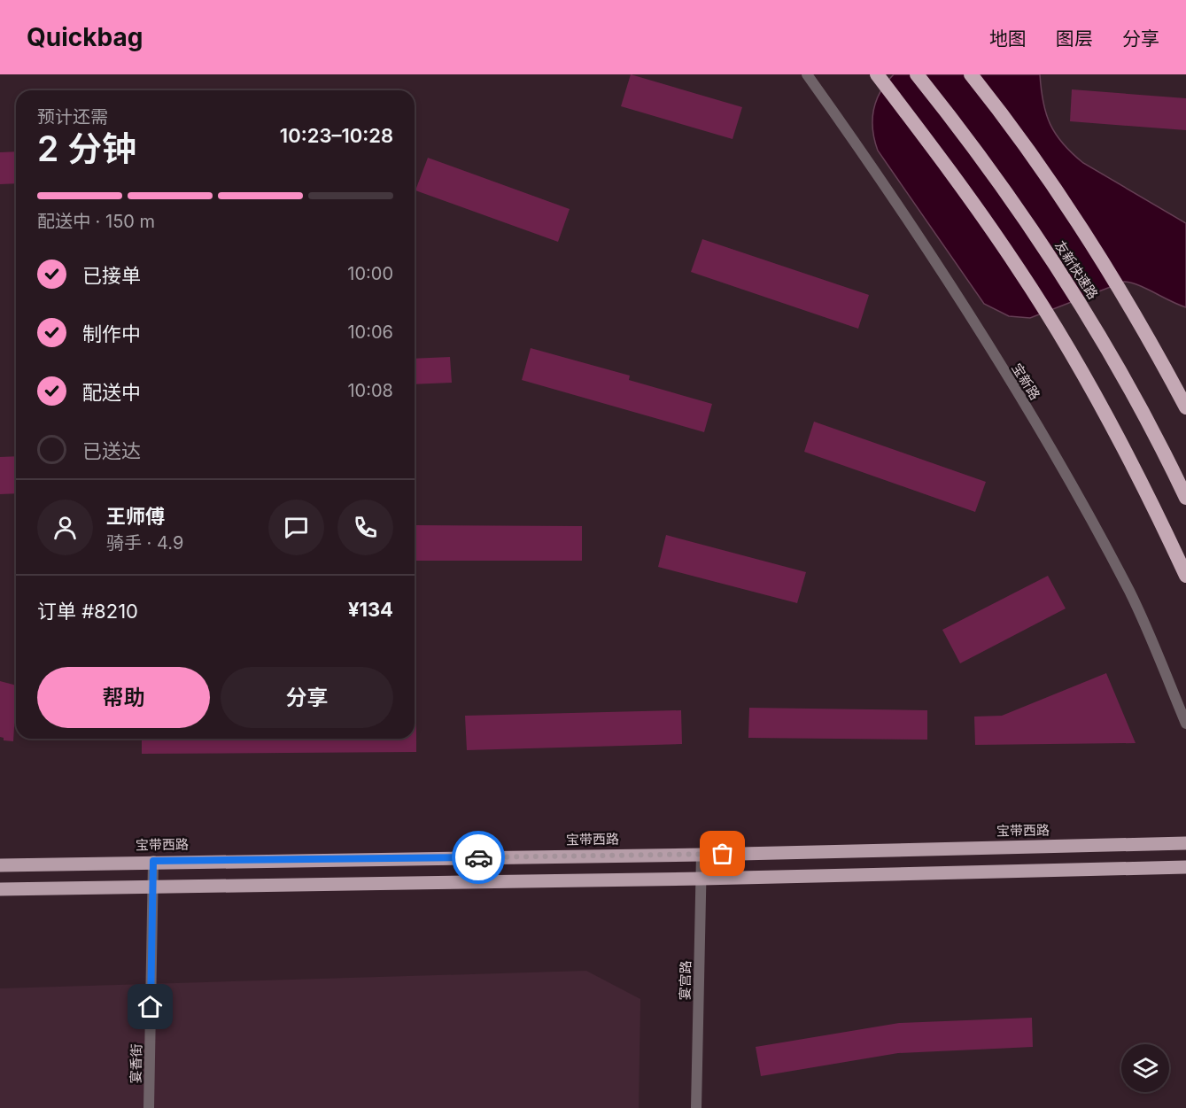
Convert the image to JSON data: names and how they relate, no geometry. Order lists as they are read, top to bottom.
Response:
{
  "streets": {
    "highway": ["友新快速路"],
    "main road": ["宝带西路"],
    "street": ["宝新路", "宴宫路", "宴香街"]
  },
  "crossings": [
    ["宝带西路", "宴宫路"],
    ["宝带西路", "宴香街"]
  ],
  "page": {
    "header": "Quickbag",
    "nav": ["地图", "图层", "分享"],
    "heading": ["2 分钟", "预计还需", "10:23–10:28"],
    "panel": [
      "王师傅",
      "骑手 · 4.9",
      "订单 #8210",
      "¥134"
    ],
    "bar": "配送中 · 150 m",
    "list": [
      ["已接单", "10:00"],
      ["制作中", "10:06"],
      ["配送中", "10:08"],
      "已送达"
    ],
    "buttons": ["帮助", "分享"]
  }
}
